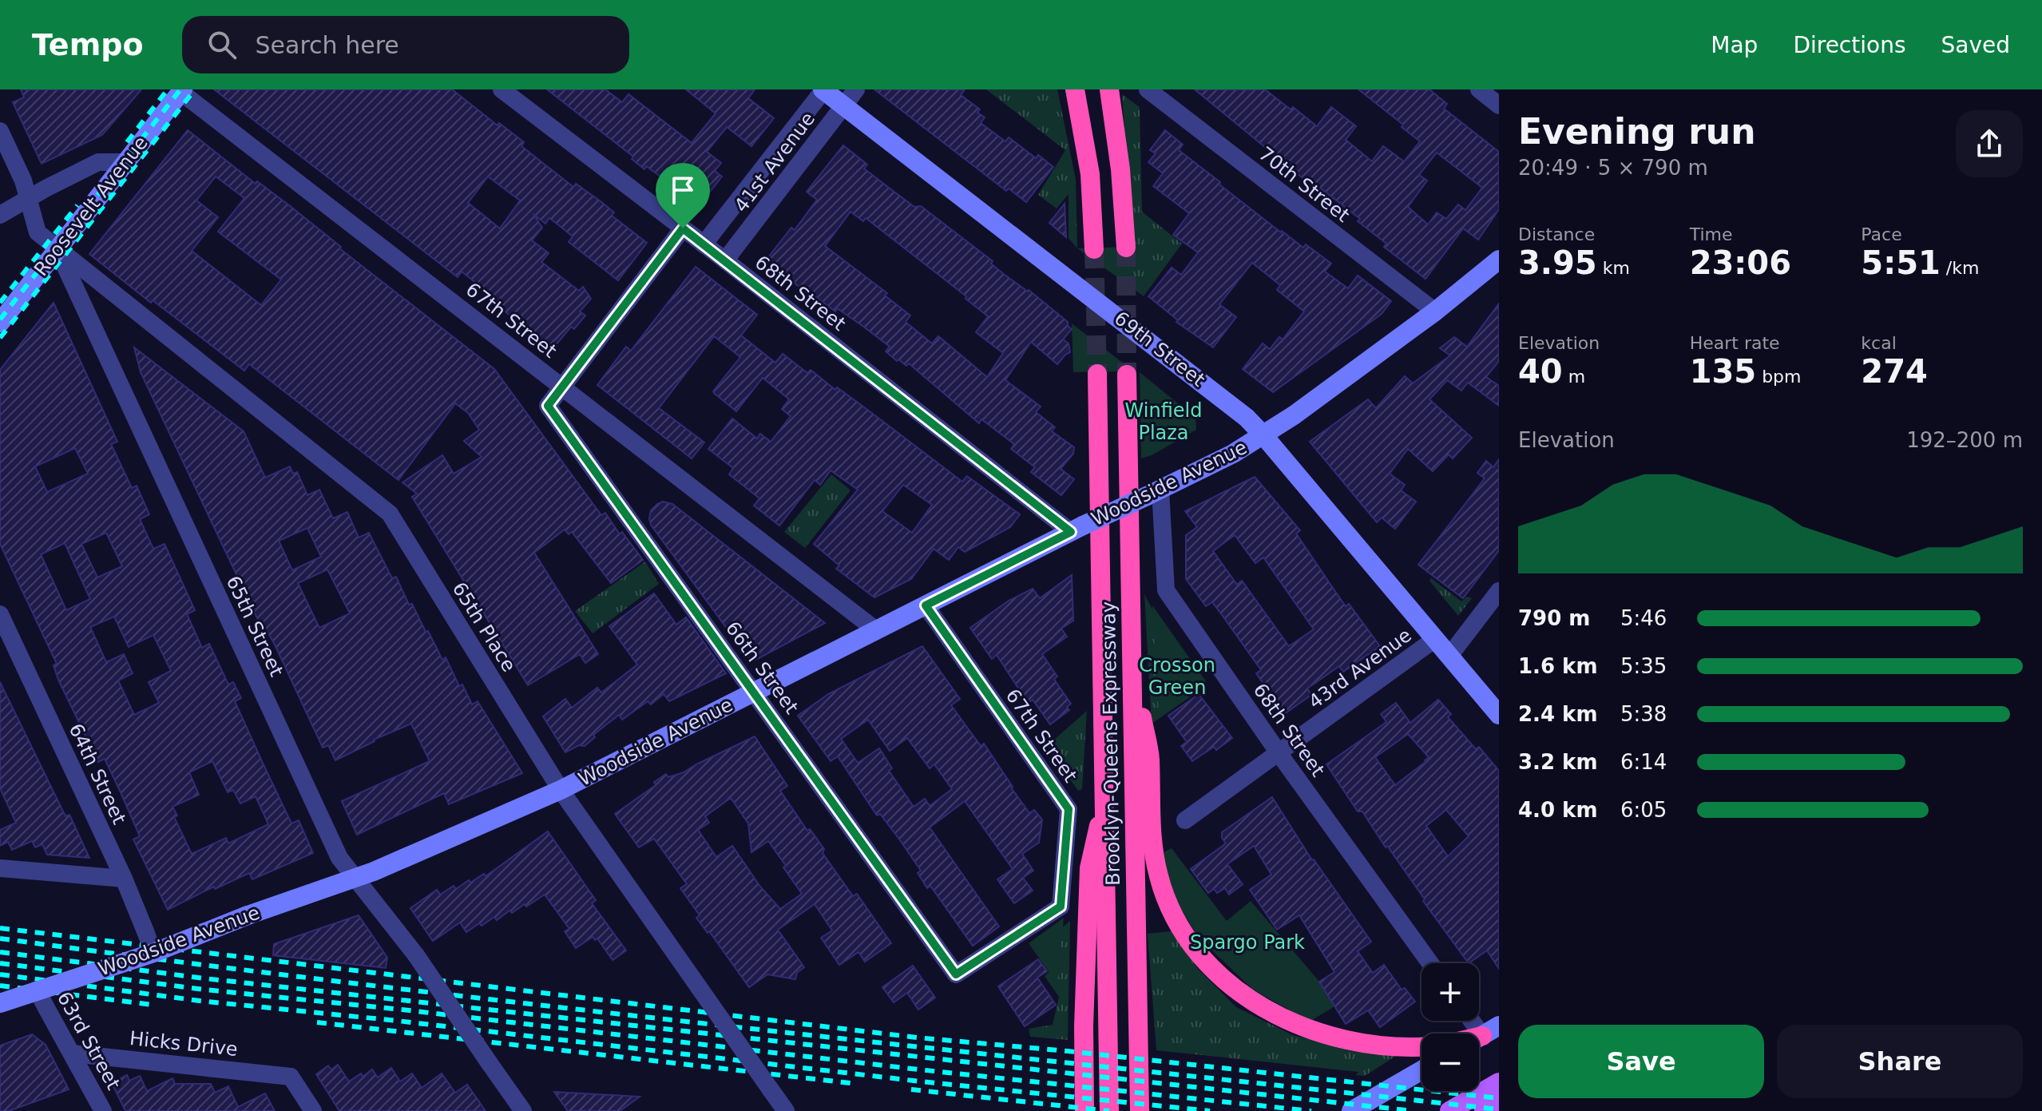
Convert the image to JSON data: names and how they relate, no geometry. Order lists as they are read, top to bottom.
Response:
{
  "streets": {
    "highway": ["Brooklyn-Queens Expressway"],
    "street": [
      "41st Avenue",
      "70th Street",
      "Roosevelt Avenue",
      "68th Street",
      "67th Street",
      "69th Street",
      "Woodside Avenue",
      "65th Street",
      "65th Place",
      "66th Street",
      "43rd Avenue",
      "64th Street",
      "63rd Street",
      "Hicks Drive"
    ]
  },
  "crossings": [
    ["41st Avenue", "68th Street"],
    ["41st Avenue", "69th Street"],
    ["70th Street", "Woodside Avenue"],
    ["Roosevelt Avenue", "67th Street"],
    ["Roosevelt Avenue", "65th Street"],
    ["Roosevelt Avenue", "65th Place"],
    ["68th Street", "Woodside Avenue"],
    ["68th Street", "43rd Avenue"],
    ["67th Street", "Woodside Avenue"],
    ["67th Street", "66th Street"],
    ["69th Street", "Woodside Avenue"],
    ["69th Street", "43rd Avenue"],
    ["Woodside Avenue", "65th Street"],
    ["Woodside Avenue", "65th Place"],
    ["Woodside Avenue", "66th Street"],
    ["Woodside Avenue", "64th Street"],
    ["Woodside Avenue", "63rd Street"],
    ["65th Street", "65th Place"],
    ["63rd Street", "Hicks Drive"]
  ],
  "parks": ["Winfield Plaza", "Crosson Green", "Spargo Park"],
  "page": {
    "header": "Tempo",
    "search": "Search here",
    "nav": ["Map", "Directions", "Saved"],
    "heading": ["Evening run", "20:49 · 5 × 790 m"],
    "stats": [
      ["Distance", "3.95 km"],
      ["Time", "23:06"],
      ["Pace", "5:51 /km"],
      ["Elevation", "40 m"],
      ["Heart rate", "135 bpm"],
      ["kcal", "274"]
    ],
    "chart": ["Elevation", "192–200 m"],
    "list": [
      {
        "name": "790 m",
        "note": "5:46"
      },
      {
        "name": "1.6 km",
        "note": "5:35"
      },
      {
        "name": "2.4 km",
        "note": "5:38"
      },
      {
        "name": "3.2 km",
        "note": "6:14"
      },
      {
        "name": "4.0 km",
        "note": "6:05"
      }
    ],
    "map_buttons": ["+", "−"],
    "buttons": ["Save", "Share"]
  }
}
